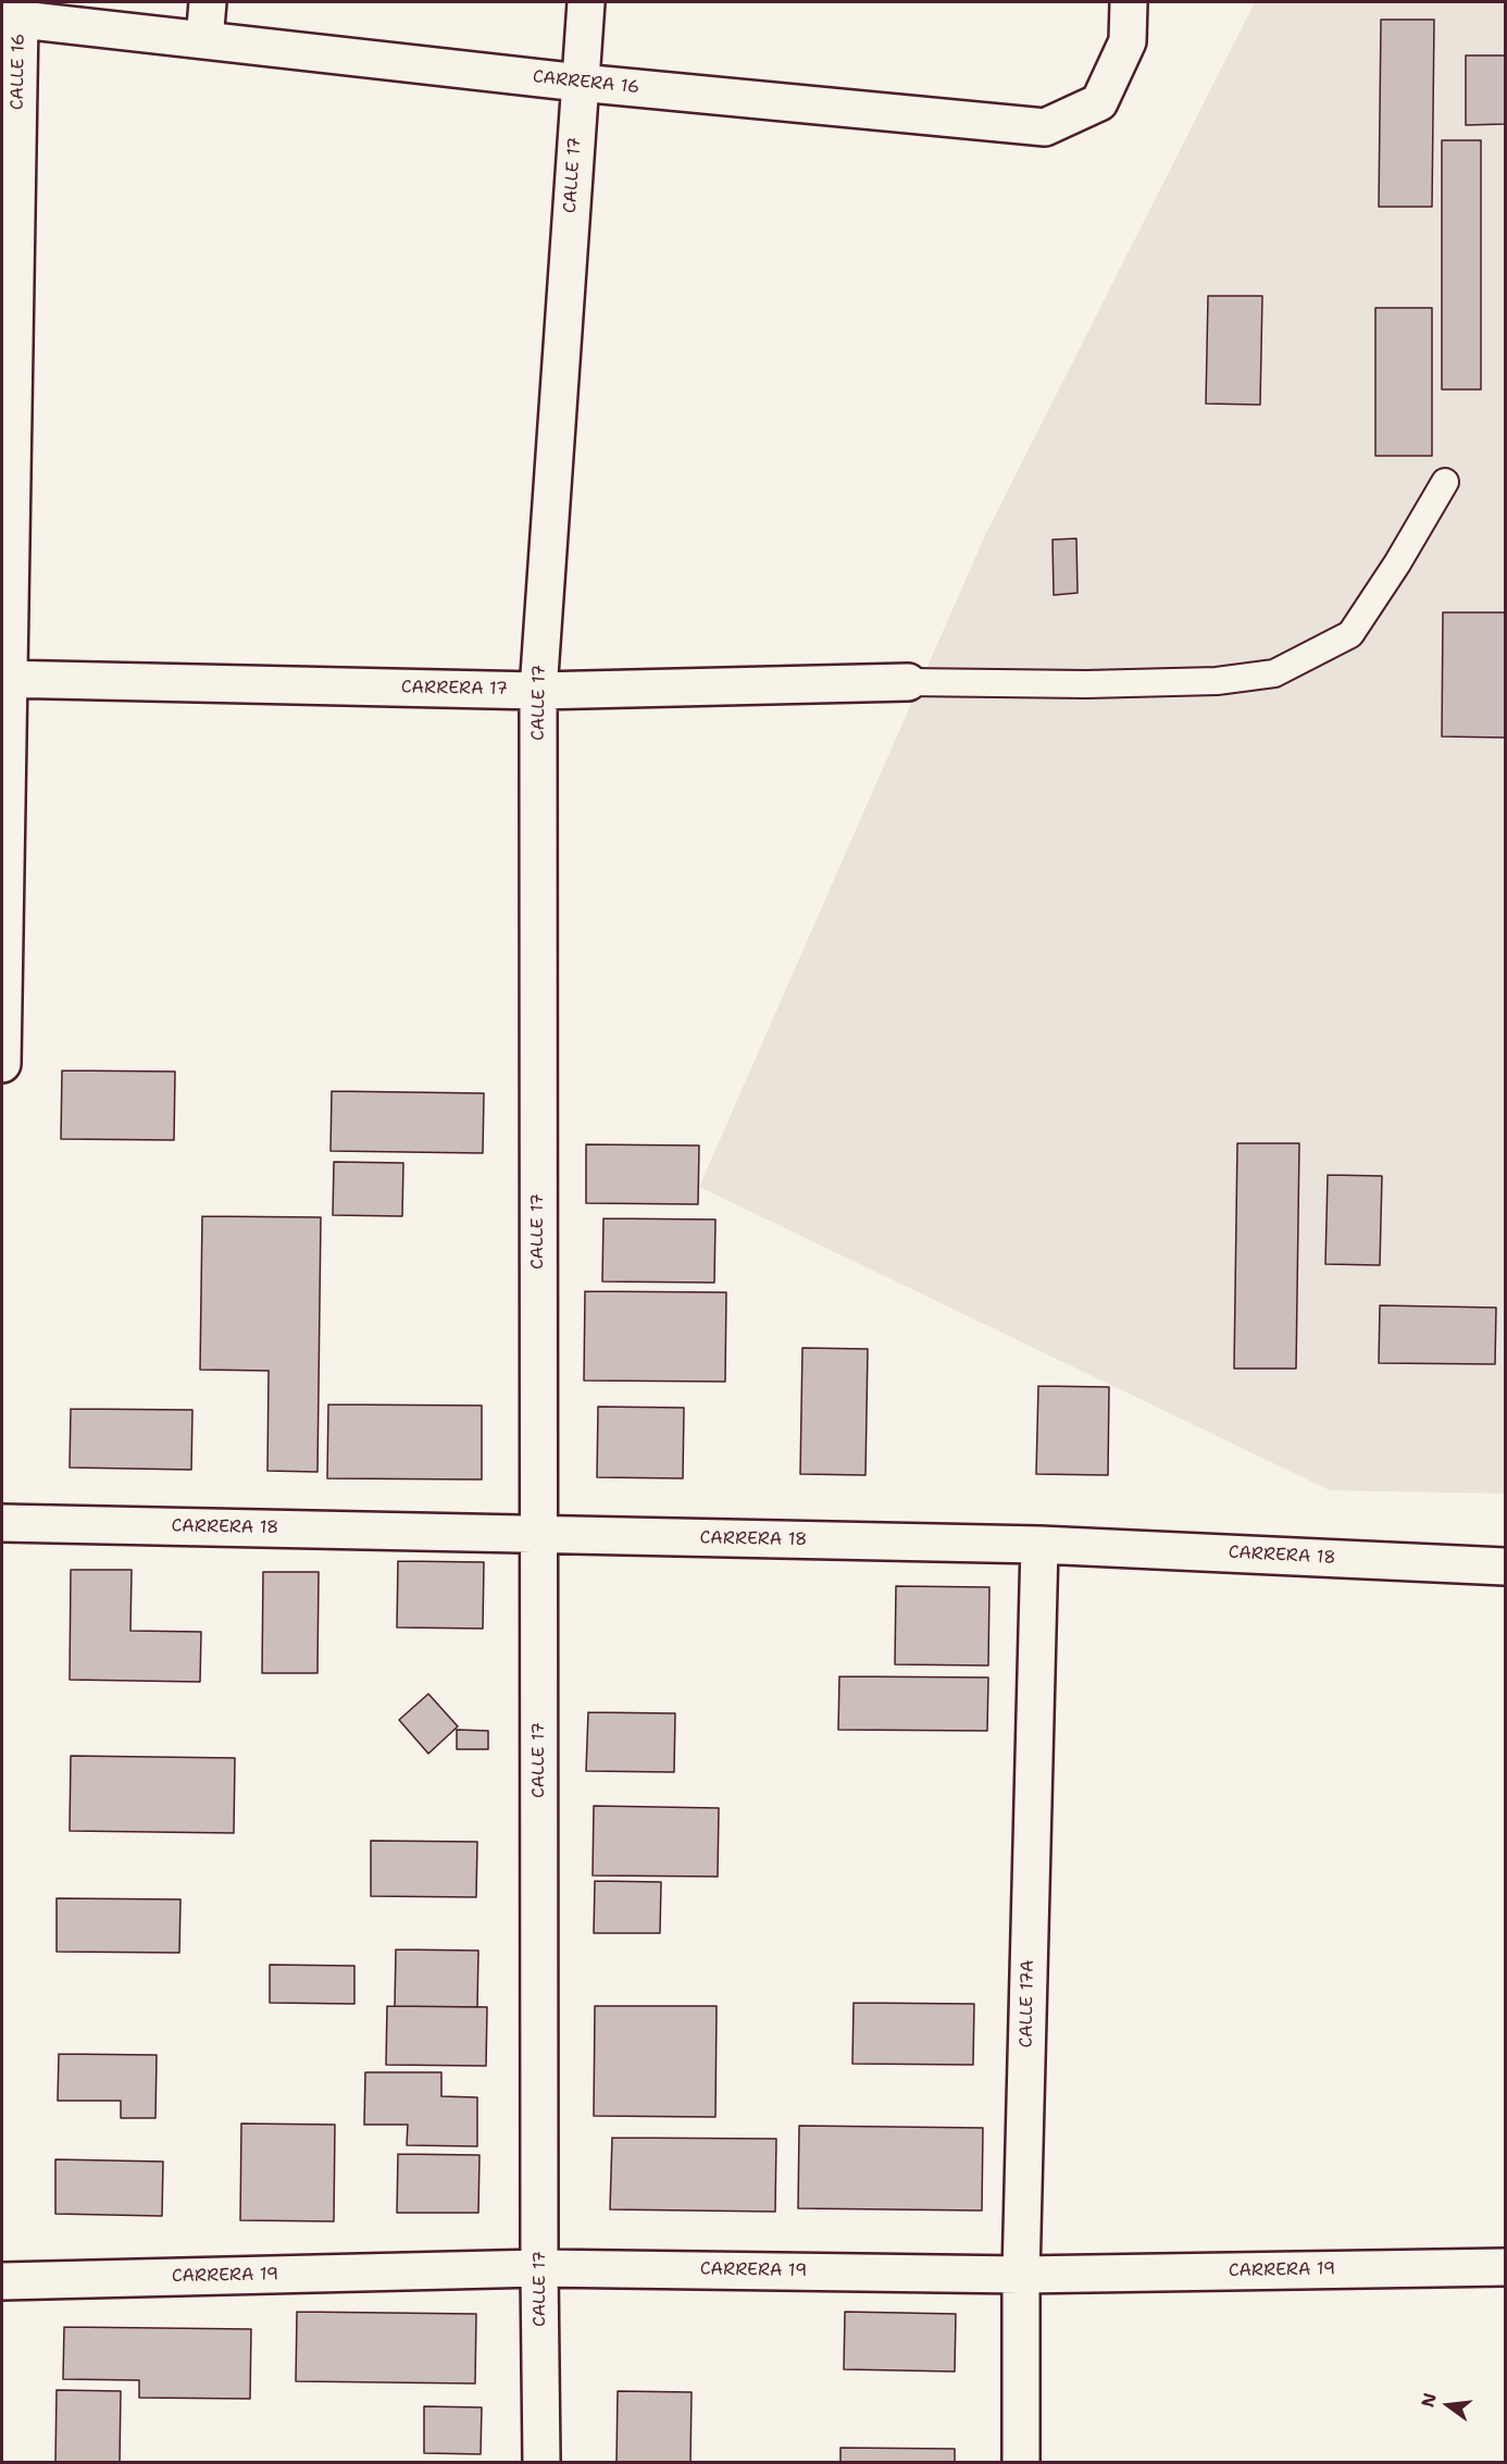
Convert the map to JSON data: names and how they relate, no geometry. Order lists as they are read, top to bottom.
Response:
{
  "streets": {
    "street": [
      "CALLE 16",
      "CARRERA 16",
      "CALLE 17",
      "CARRERA 17",
      "CARRERA 18",
      "CALLE 17A",
      "CARRERA 19"
    ]
  },
  "crossings": [
    ["CALLE 16", "CARRERA 16"],
    ["CALLE 16", "CARRERA 17"],
    ["CARRERA 16", "CALLE 17"],
    ["CALLE 17", "CARRERA 17"],
    ["CALLE 17", "CARRERA 18"],
    ["CALLE 17", "CARRERA 19"],
    ["CARRERA 18", "CALLE 17A"],
    ["CALLE 17A", "CARRERA 19"]
  ],
  "north": "left"
}
